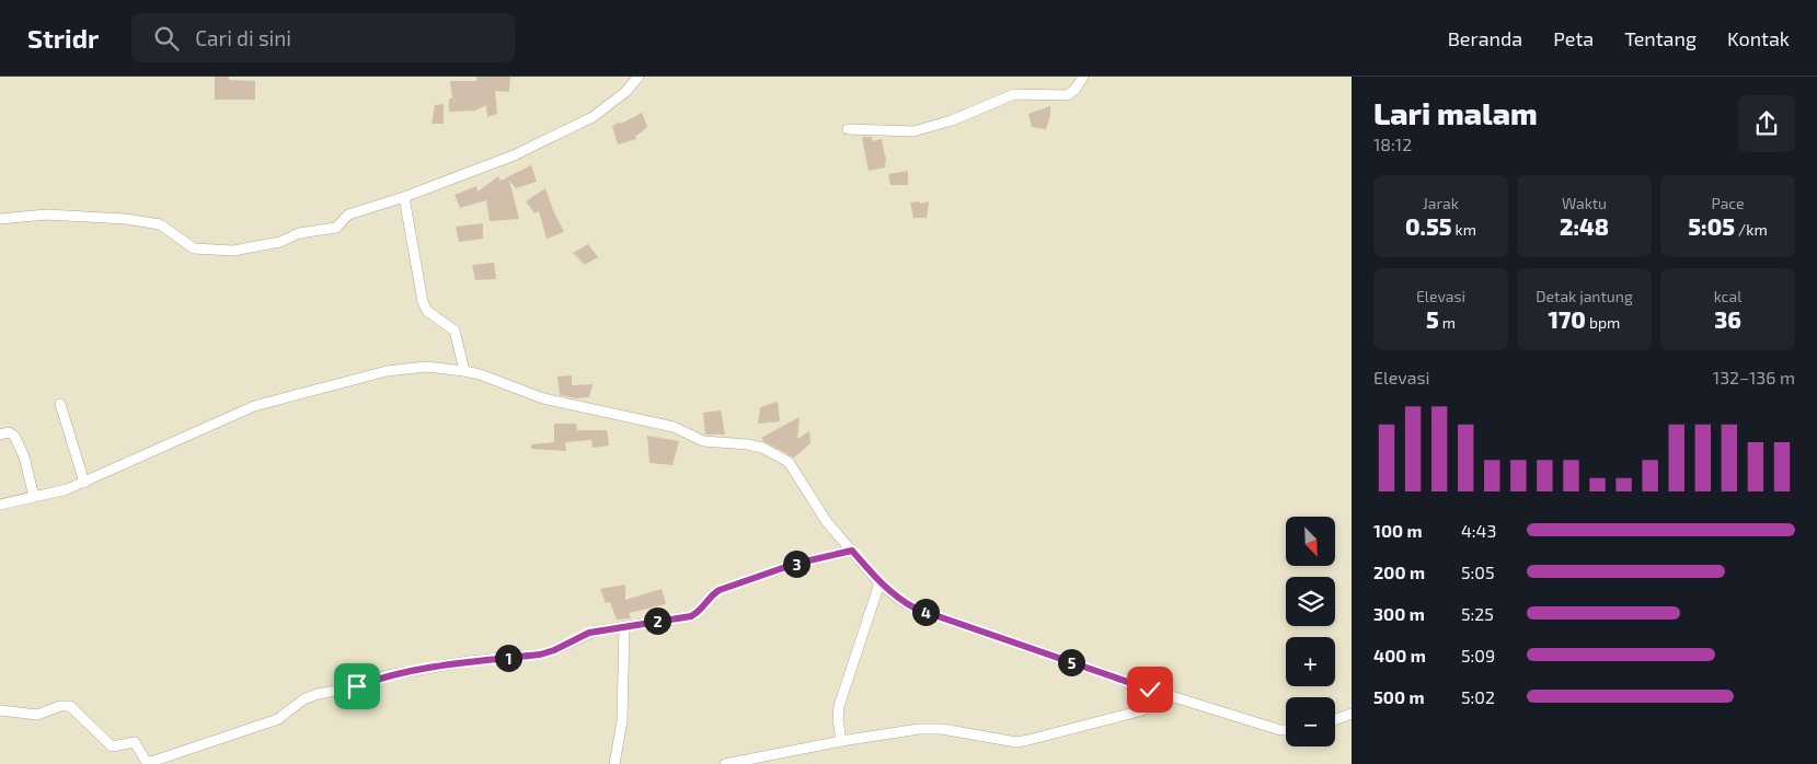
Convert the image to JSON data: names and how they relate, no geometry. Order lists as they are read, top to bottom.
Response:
{
  "north": "bottom right",
  "page": {
    "header": "Stridr",
    "search": "Cari di sini",
    "nav": [
      "Beranda",
      "Peta",
      "Tentang",
      "Kontak"
    ],
    "heading": ["Lari malam", "18:12"],
    "stats": [
      ["Jarak", "0.55 km"],
      ["Waktu", "2:48"],
      ["Pace", "5:05 /km"],
      ["Elevasi", "5 m"],
      ["Detak jantung", "170 bpm"],
      ["kcal", "36"]
    ],
    "chart": ["Elevasi", "132–136 m"],
    "list": [
      {
        "name": "100 m",
        "note": "4:43"
      },
      {
        "name": "200 m",
        "note": "5:05"
      },
      {
        "name": "300 m",
        "note": "5:25"
      },
      {
        "name": "400 m",
        "note": "5:09"
      },
      {
        "name": "500 m",
        "note": "5:02"
      }
    ],
    "map_buttons": ["+", "−"],
    "pins": [
      "3",
      "4",
      "2",
      "1",
      "5"
    ]
  }
}
